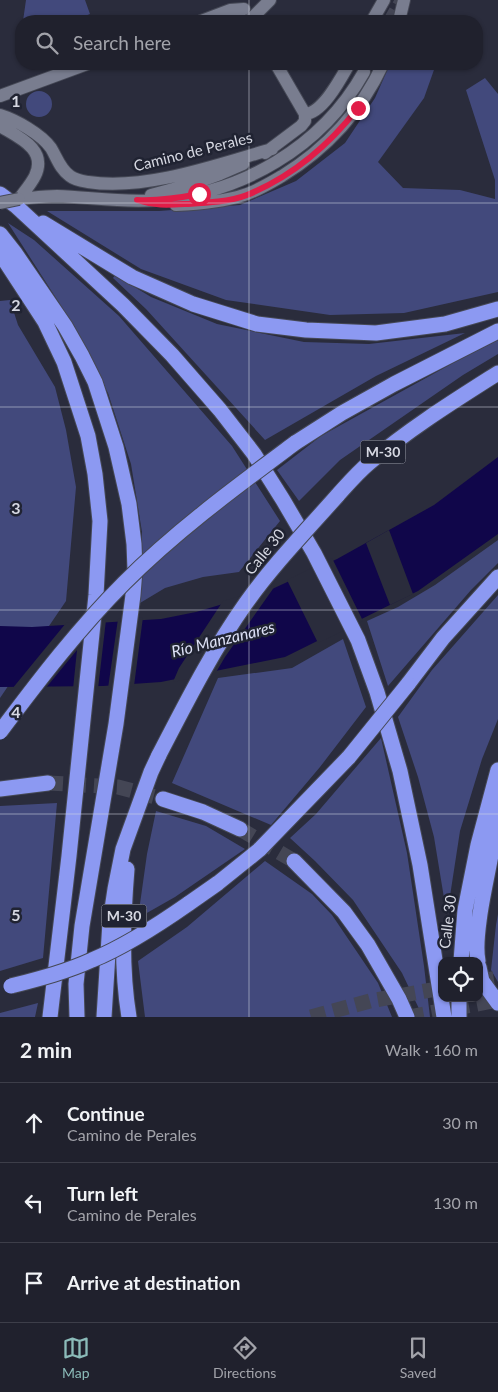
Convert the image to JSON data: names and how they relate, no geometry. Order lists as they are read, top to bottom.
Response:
{
  "streets": {
    "highway": ["M-30", "Calle 30"],
    "street": ["Camino de Perales"]
  },
  "crossings": [
    ["M-30", "Calle 30"]
  ],
  "water": ["Río Manzanares"],
  "page": {
    "search": "Search here",
    "heading": ["2 min", "Walk · 160 m"],
    "list": [
      ["Continue", "Camino de Perales", "30 m"],
      ["Turn left", "Camino de Perales", "130 m"],
      "Arrive at destination"
    ],
    "nav": ["Map", "Directions", "Saved"]
  },
  "grid": {
    "rows": [
      "1",
      "2",
      "3",
      "4",
      "5"
    ]
  }
}
